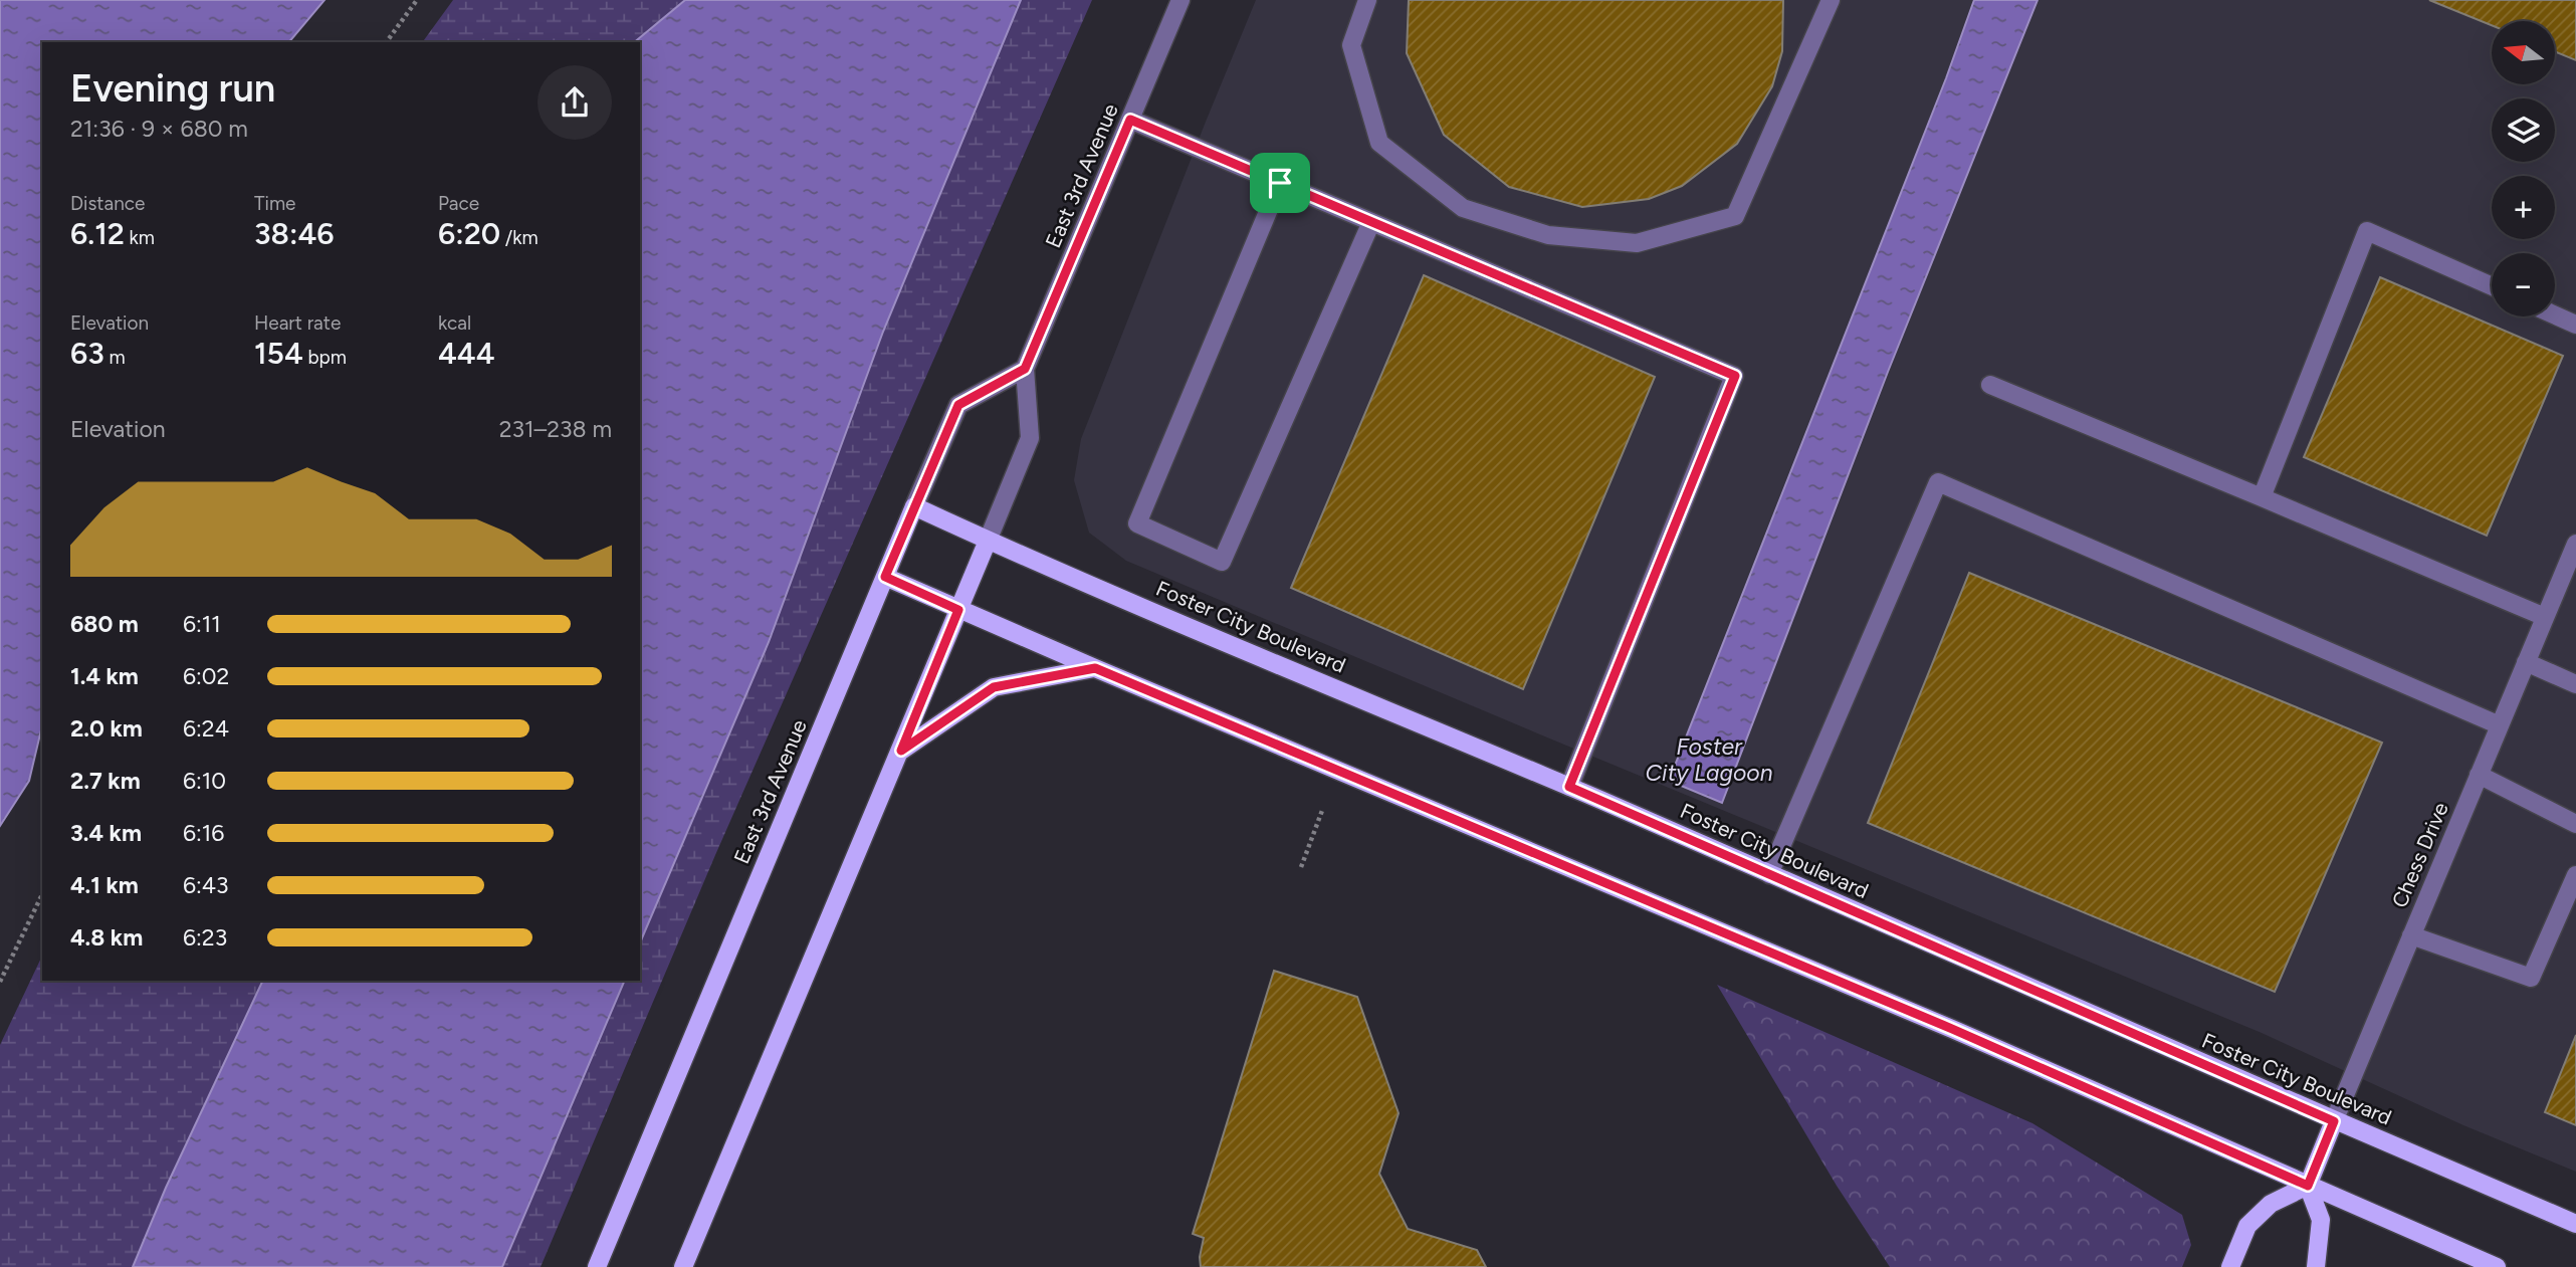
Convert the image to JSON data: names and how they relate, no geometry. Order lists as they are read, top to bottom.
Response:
{
  "streets": {
    "main road": ["East 3rd Avenue", "Foster City Boulevard", "Chess Drive"]
  },
  "crossings": [
    ["East 3rd Avenue", "Foster City Boulevard"],
    ["Foster City Boulevard", "Chess Drive"]
  ],
  "water": ["Foster City Lagoon"],
  "north": "left",
  "page": {
    "map_buttons": ["+", "−"],
    "heading": ["Evening run", "21:36 · 9 × 680 m"],
    "stats": [
      ["Distance", "6.12 km"],
      ["Time", "38:46"],
      ["Pace", "6:20 /km"],
      ["Elevation", "63 m"],
      ["Heart rate", "154 bpm"],
      ["kcal", "444"]
    ],
    "chart": ["Elevation", "231–238 m"],
    "list": [
      {
        "name": "680 m",
        "note": "6:11"
      },
      {
        "name": "1.4 km",
        "note": "6:02"
      },
      {
        "name": "2.0 km",
        "note": "6:24"
      },
      {
        "name": "2.7 km",
        "note": "6:10"
      },
      {
        "name": "3.4 km",
        "note": "6:16"
      },
      {
        "name": "4.1 km",
        "note": "6:43"
      },
      {
        "name": "4.8 km",
        "note": "6:23"
      }
    ]
  }
}
